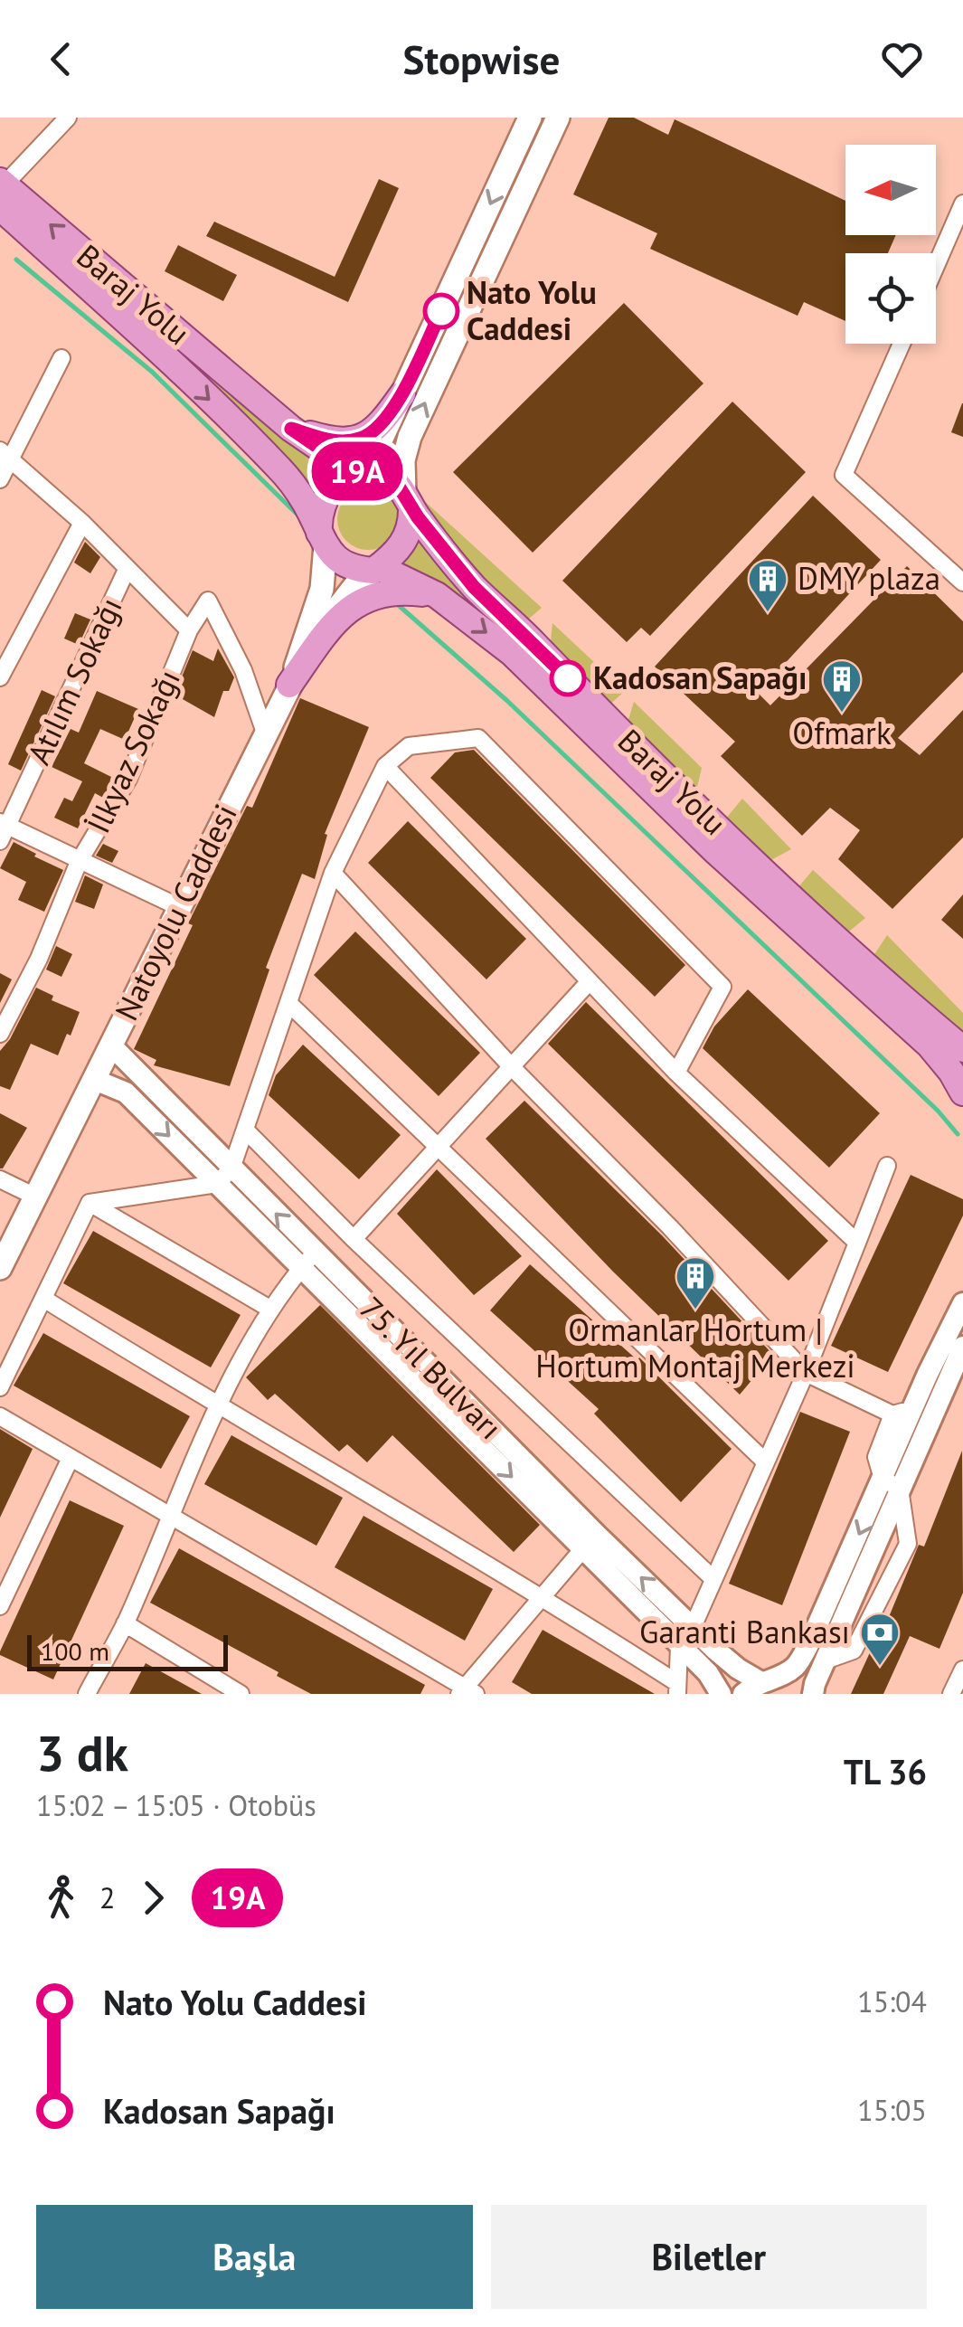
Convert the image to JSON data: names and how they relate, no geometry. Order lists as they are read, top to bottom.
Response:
{
  "streets": {
    "main road": ["Baraj Yolu", "Natoyolu Caddesi"],
    "street": ["Atılım Sokağı", "İlkyaz Sokağı", "75. Yıl Bulvarı"]
  },
  "crossings": [
    ["Baraj Yolu", "Natoyolu Caddesi"],
    ["İlkyaz Sokağı", "Natoyolu Caddesi"],
    ["Natoyolu Caddesi", "75. Yıl Bulvarı"]
  ],
  "places": {
    "other": ["Nato Yolu Caddesi", "Kadosan Sapağı"],
    "building": ["DMY plaza", "Ofmark", "Ormanlar Hortum | Hortum Montaj Merkezi"],
    "bank": ["Garanti Bankası"]
  },
  "lines": ["bus line 19A"],
  "scale_bar": "100 m",
  "north": "left",
  "page": {
    "header": "Stopwise",
    "on_map": "19A",
    "scale": "100 m",
    "heading": ["3 dk", "15:02 – 15:05 · Otobüs", "TL 36"],
    "legs": ["2", "19A"],
    "list": [
      {
        "name": "Nato Yolu Caddesi",
        "value": "15:04"
      },
      {
        "name": "Kadosan Sapağı",
        "value": "15:05"
      }
    ],
    "buttons": ["Başla", "Biletler"]
  }
}
